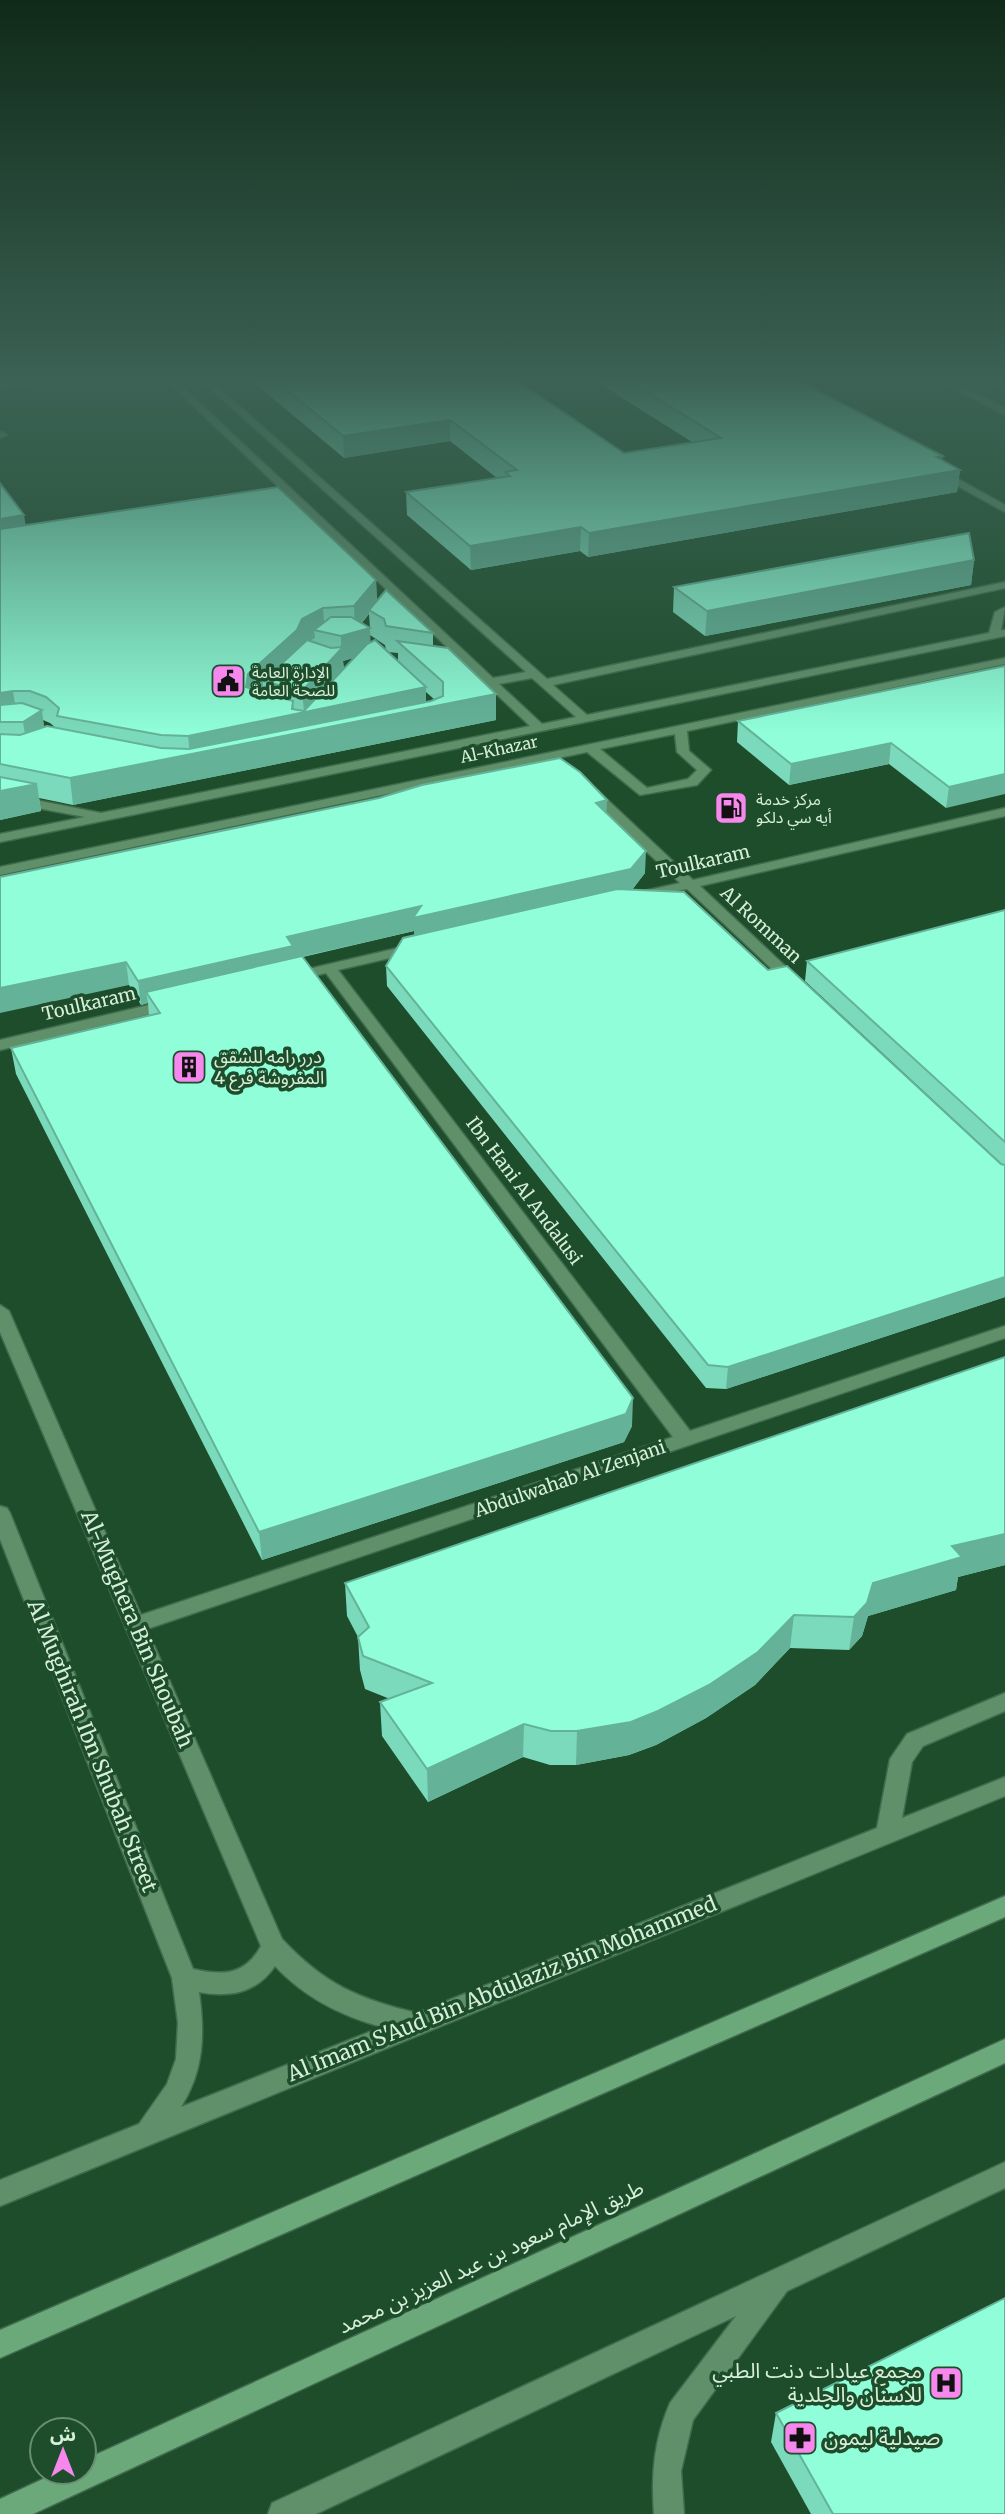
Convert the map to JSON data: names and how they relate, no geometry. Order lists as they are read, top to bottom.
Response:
{
  "streets": {
    "main road": ["طريق الإمام سعود بن عبد العزيز بن محمد"],
    "street": [
      "Al-Khazar",
      "Toulkaram",
      "Al Romman",
      "Ibn Hani Al Andalusi",
      "Abdulwahab Al Zenjani",
      "Al-Mughera Bin Shoubah",
      "Al Mughirah Ibn Shubah Street",
      "Al Imam S'Aud Bin Abdulaziz Bin Mohammed"
    ]
  },
  "crossings": [
    ["Toulkaram", "Al Romman"],
    ["Ibn Hani Al Andalusi", "Abdulwahab Al Zenjani"],
    ["Abdulwahab Al Zenjani", "Al-Mughera Bin Shoubah"],
    ["Al-Mughera Bin Shoubah", "Al Imam S'Aud Bin Abdulaziz Bin Mohammed"],
    ["Al Mughirah Ibn Shubah Street", "Al Imam S'Aud Bin Abdulaziz Bin Mohammed"]
  ],
  "places": {
    "public building": ["الإدارة العامة للصحة العامة"],
    "fuel station": ["مركز خدمة أيه سي دلكو"],
    "building": ["درر رامه للشقق المفروشة فرع 4"],
    "hospital": ["مجمع عيادات دنت الطبي للاسنان والجلدية"],
    "pharmacy": ["صيدلية ليمون"]
  },
  "north": "top"
}
